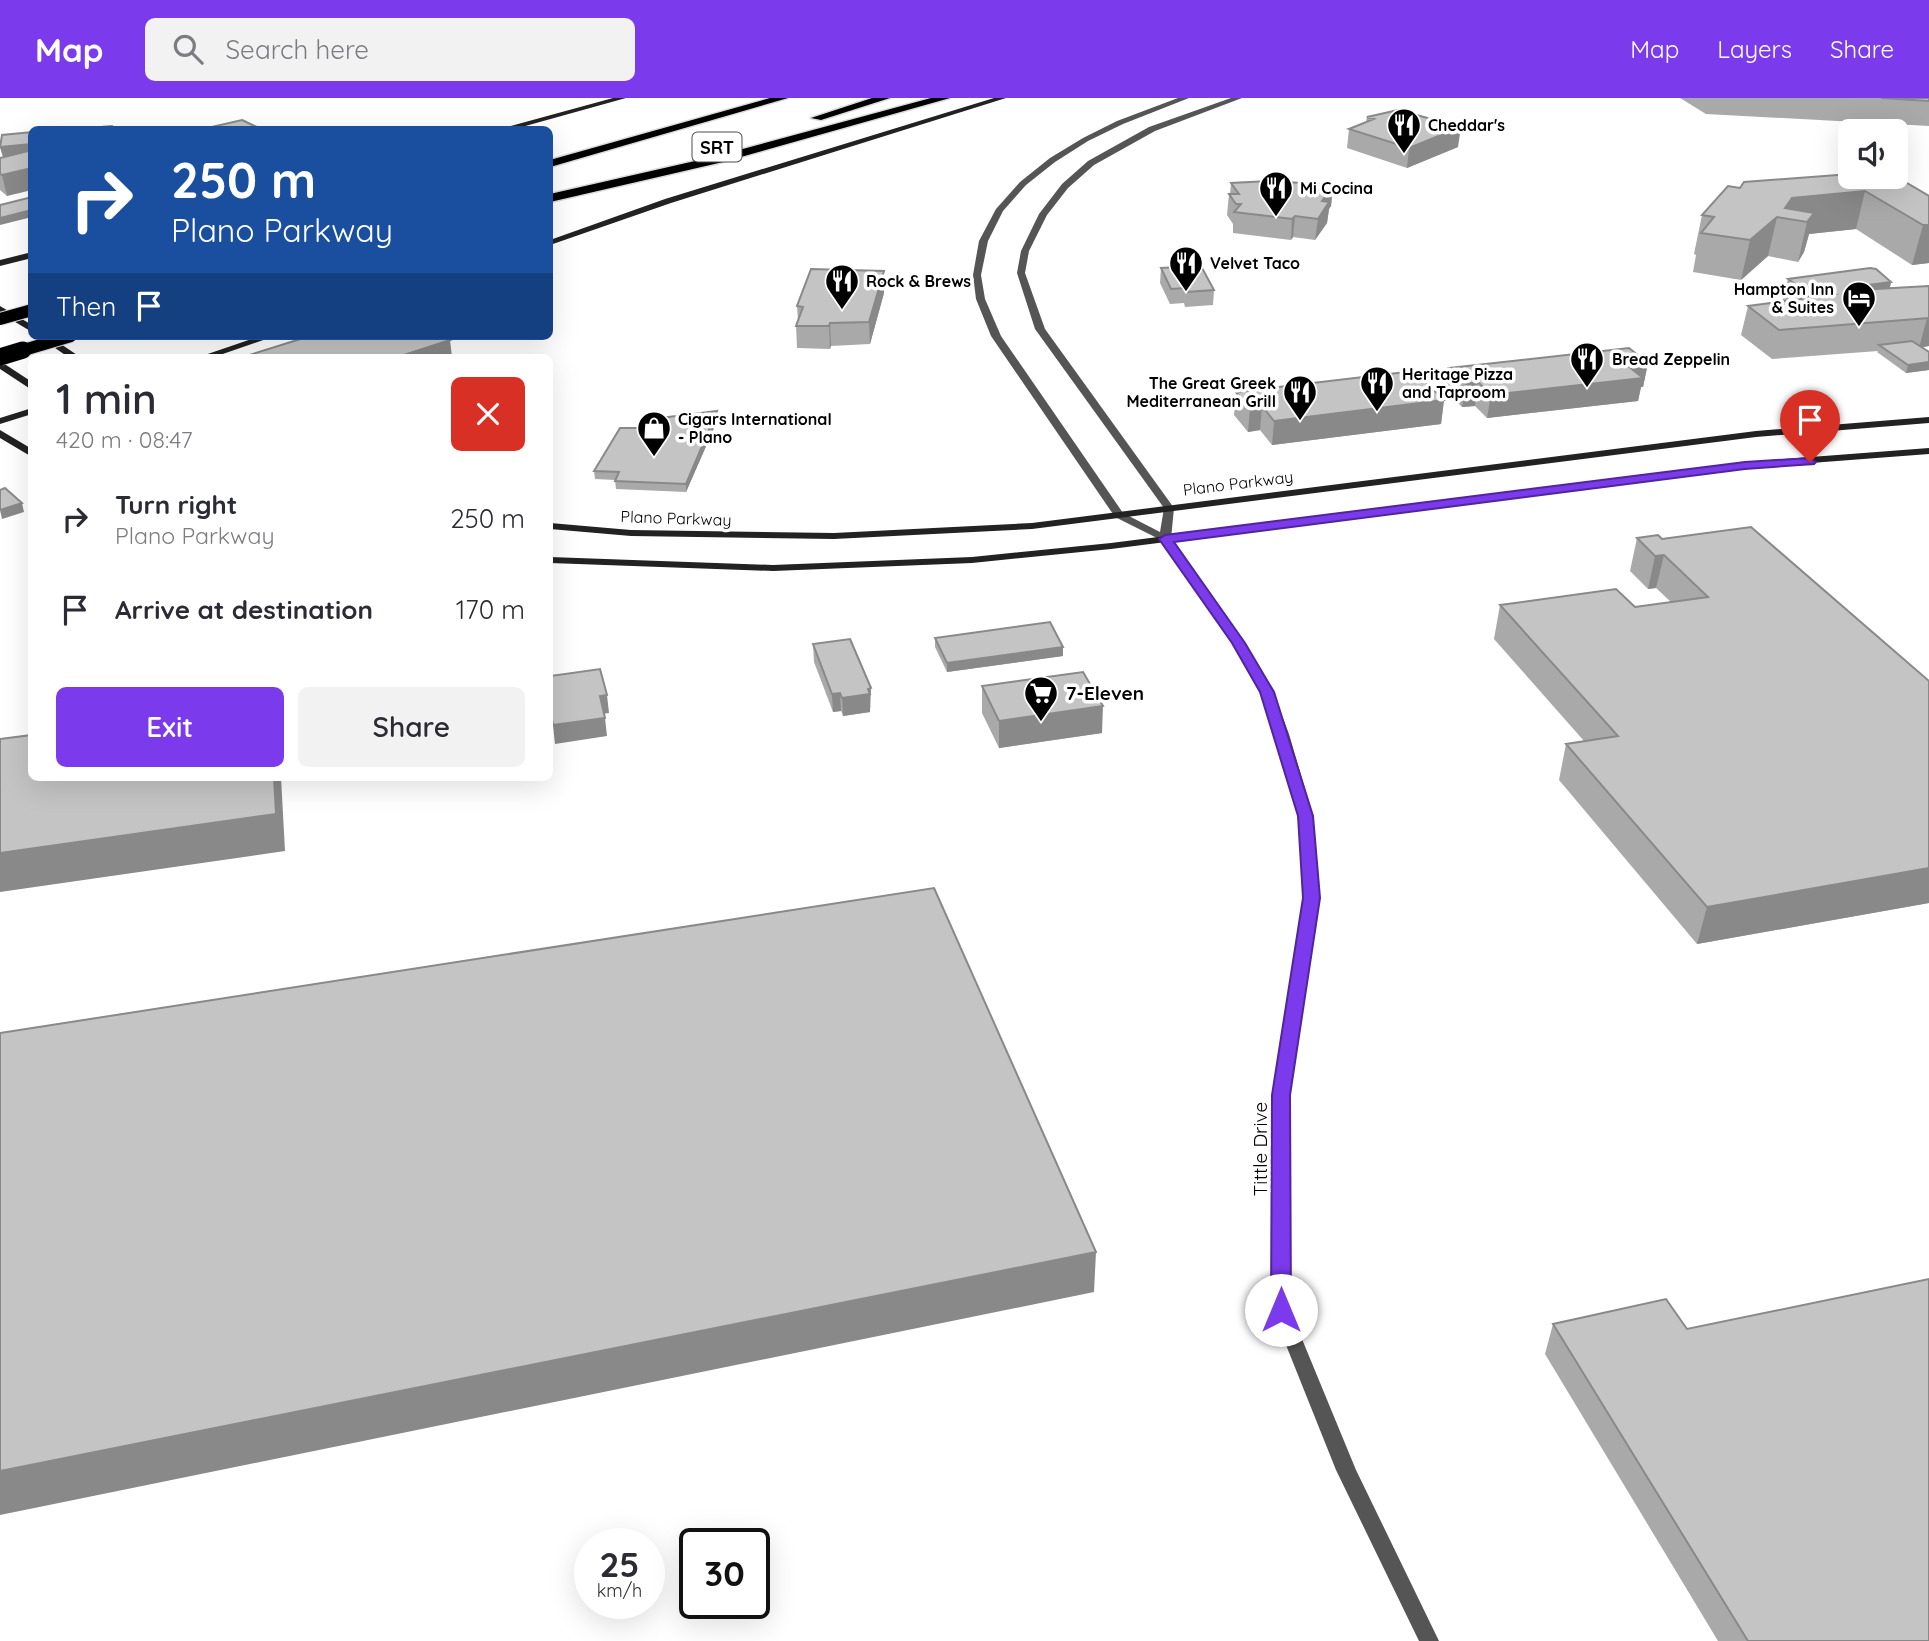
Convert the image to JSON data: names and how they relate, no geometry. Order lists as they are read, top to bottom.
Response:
{
  "streets": {
    "highway": ["SRT"],
    "main road": ["Plano Parkway"],
    "street": ["Tittle Drive"]
  },
  "places": {
    "restaurant": [
      "Cheddar's",
      "Mi Cocina",
      "Velvet Taco",
      "Rock & Brews",
      "Bread Zeppelin",
      "Heritage Pizza and Taproom",
      "The Great Greek Mediterranean Grill"
    ],
    "hotel": ["Hampton Inn & Suites"],
    "shop": ["Cigars International - Plano"],
    "supermarket": ["7-Eleven"]
  },
  "page": {
    "header": "Map",
    "search": "Search here",
    "nav": ["Map", "Layers", "Share"],
    "turn": ["250 m", "Plano Parkway"],
    "then": "Then",
    "heading": ["1 min", "420 m · 08:47"],
    "list": [
      {
        "name": "Turn right",
        "note": "Plano Parkway",
        "value": "250 m"
      },
      {
        "name": "Arrive at destination",
        "value": "170 m"
      }
    ],
    "buttons": ["Exit", "Share"],
    "speed": "25 km/h",
    "limit": "30"
  }
}
